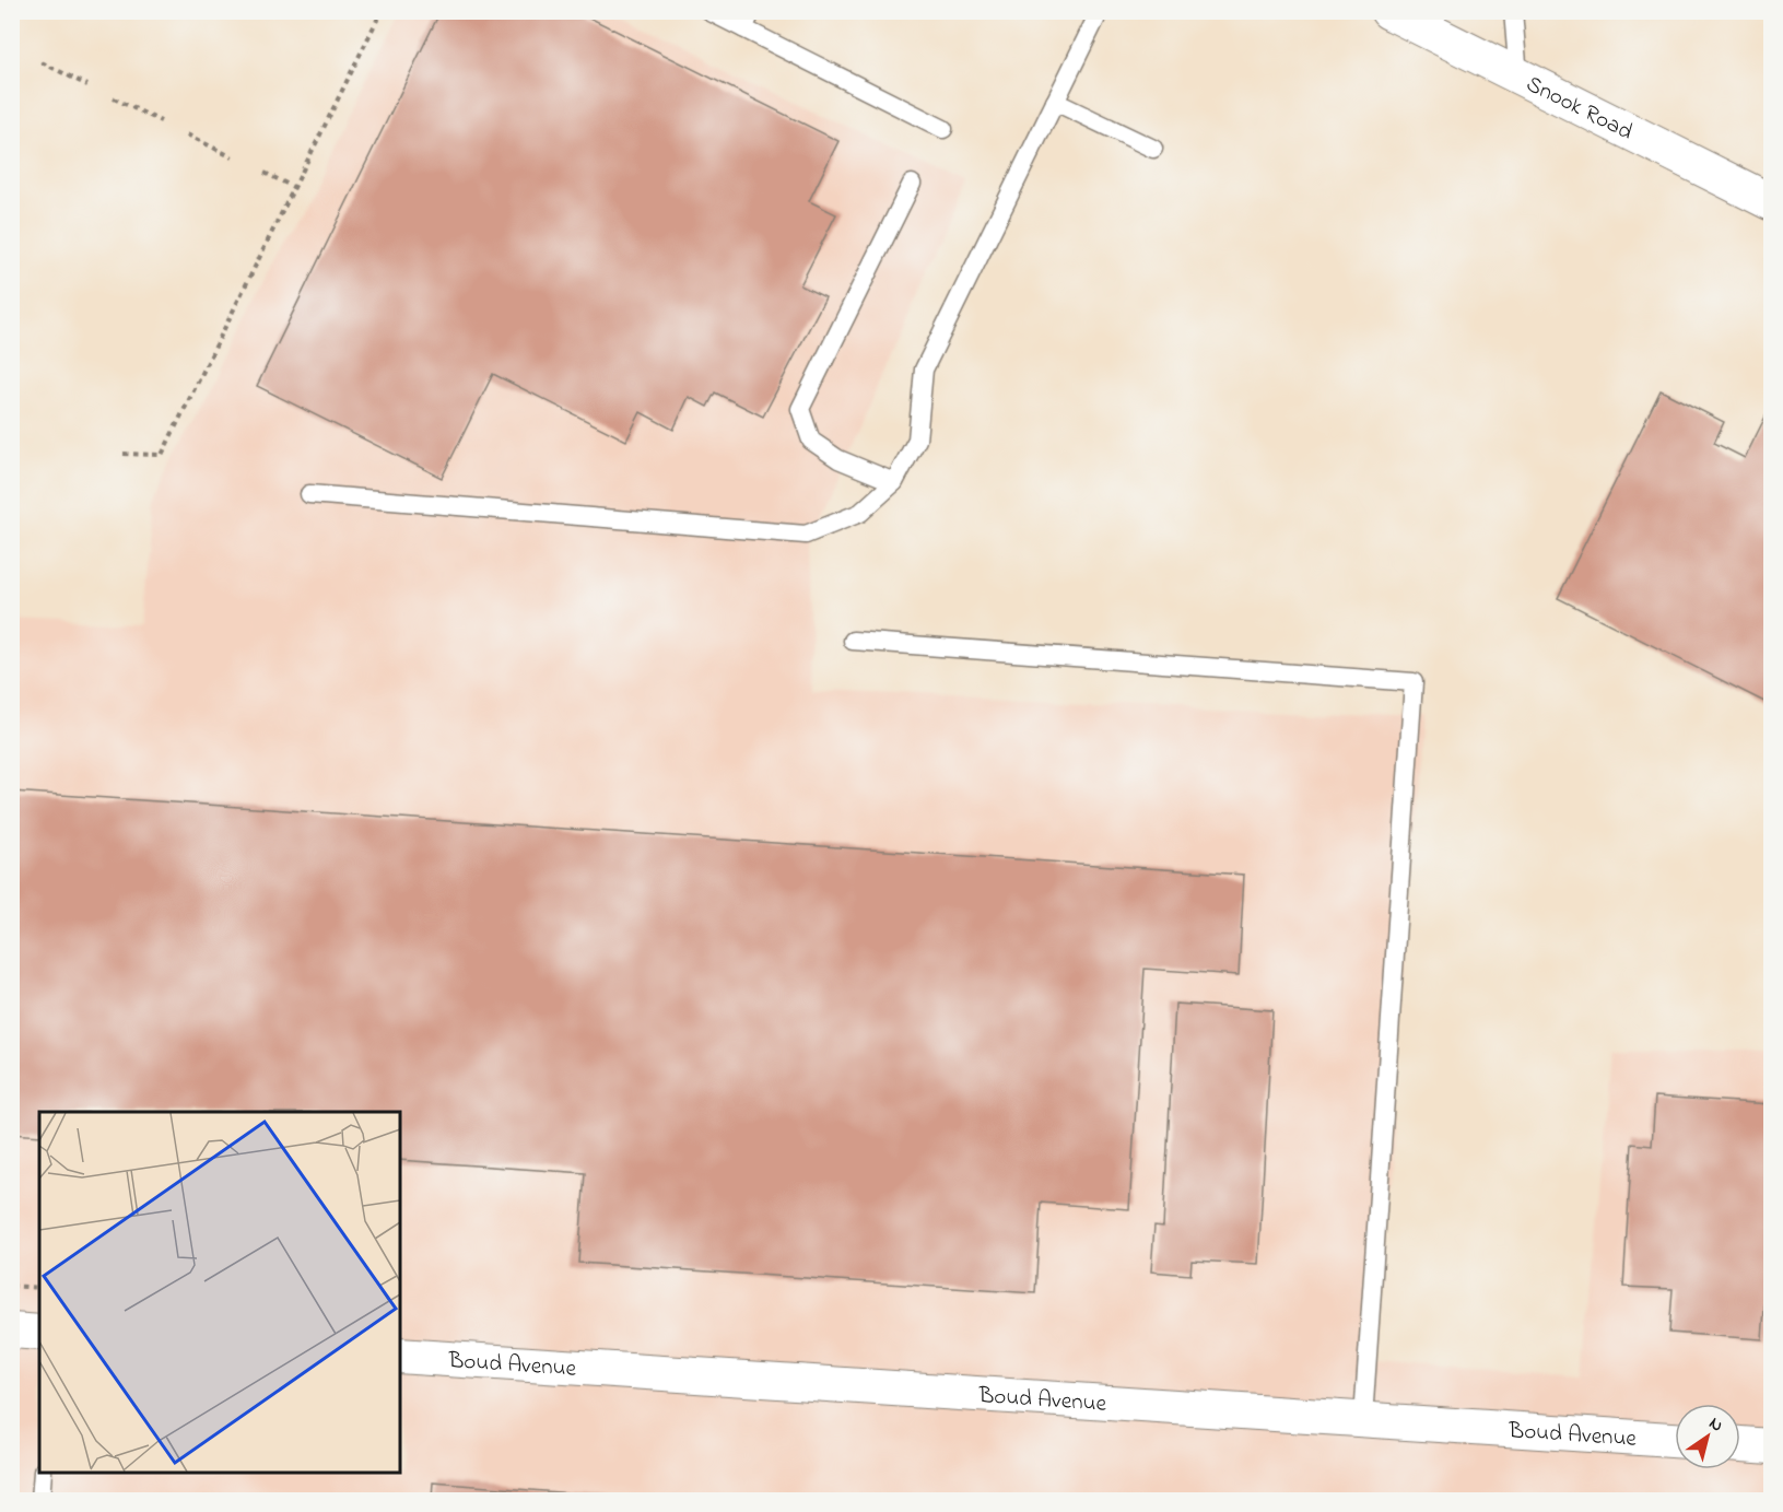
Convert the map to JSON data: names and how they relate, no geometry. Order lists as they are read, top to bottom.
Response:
{
  "streets": {
    "street": ["Snook Road", "Boud Avenue"]
  },
  "north": "top right"
}
